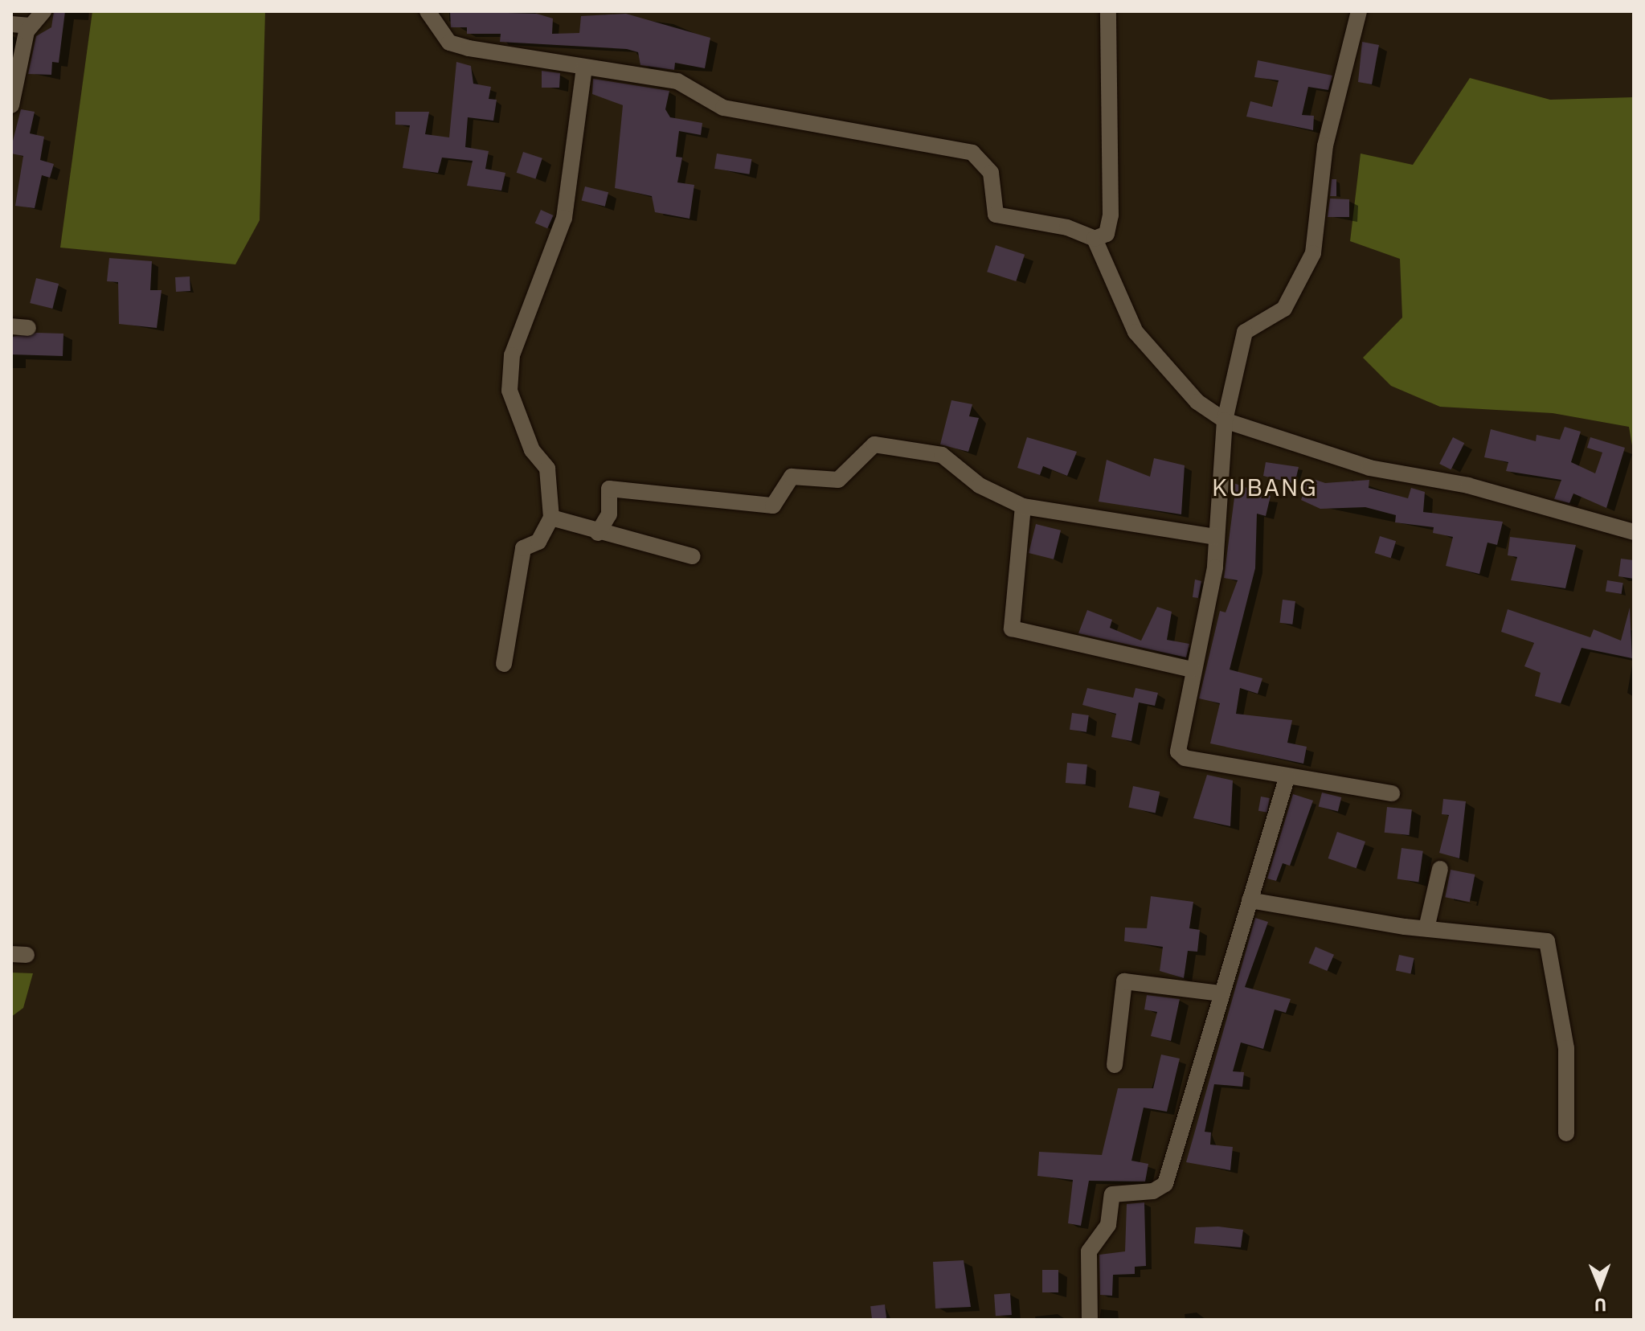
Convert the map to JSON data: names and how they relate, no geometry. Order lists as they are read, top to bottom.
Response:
{
  "districts": ["KUBANG"],
  "north": "bottom"
}
